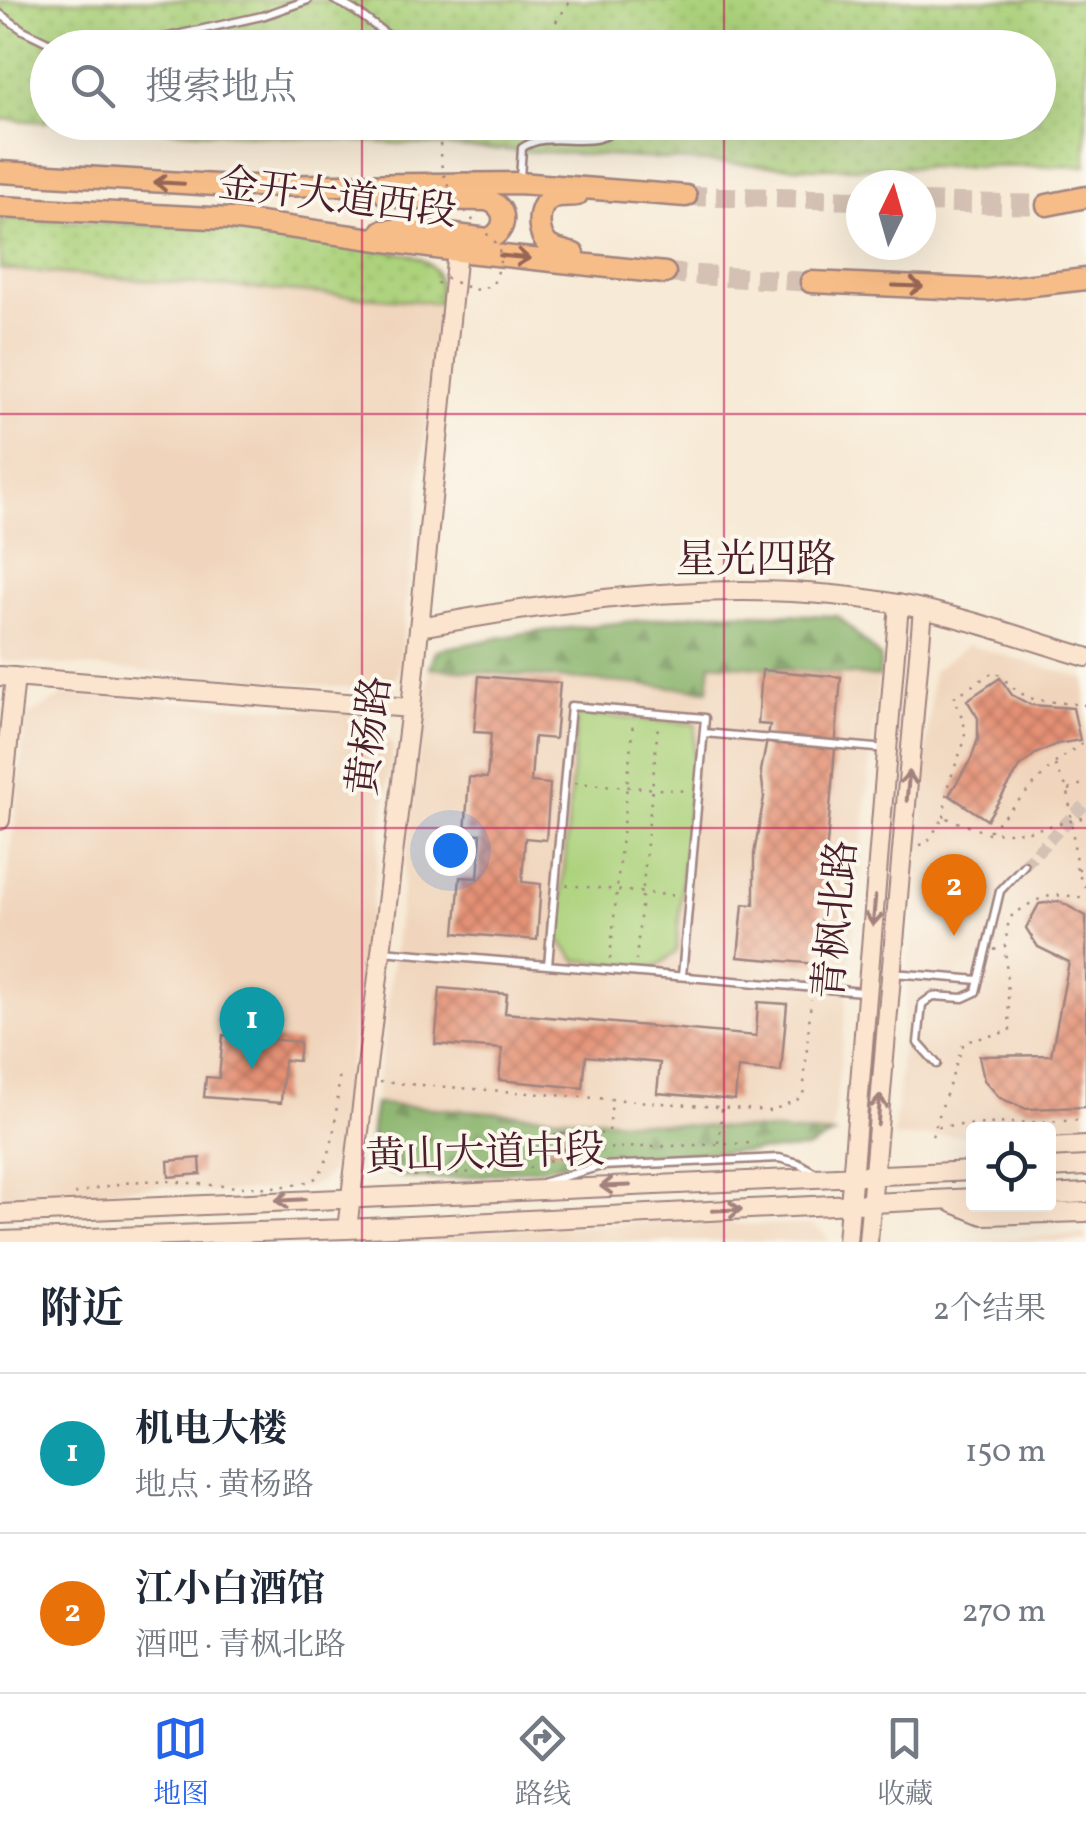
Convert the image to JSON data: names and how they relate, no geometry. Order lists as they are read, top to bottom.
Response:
{
  "streets": {
    "main road": ["金开大道西段"],
    "street": [
      "星光四路",
      "黄杨路",
      "青枫北路",
      "黄山大道中段"
    ]
  },
  "crossings": [
    ["金开大道西段", "黄杨路"],
    ["星光四路", "黄杨路"],
    ["星光四路", "青枫北路"],
    ["黄杨路", "黄山大道中段"],
    ["青枫北路", "黄山大道中段"]
  ],
  "north": "top",
  "page": {
    "search": "搜索地点",
    "pins": ["2", "1"],
    "heading": ["附近", "2个结果"],
    "list": [
      {
        "mark": "1",
        "name": "机电大楼",
        "note": "地点 · 黄杨路",
        "value": "150 m"
      },
      {
        "mark": "2",
        "name": "江小白酒馆",
        "note": "酒吧 · 青枫北路",
        "value": "270 m"
      }
    ],
    "nav": ["地图", "路线", "收藏"]
  }
}
